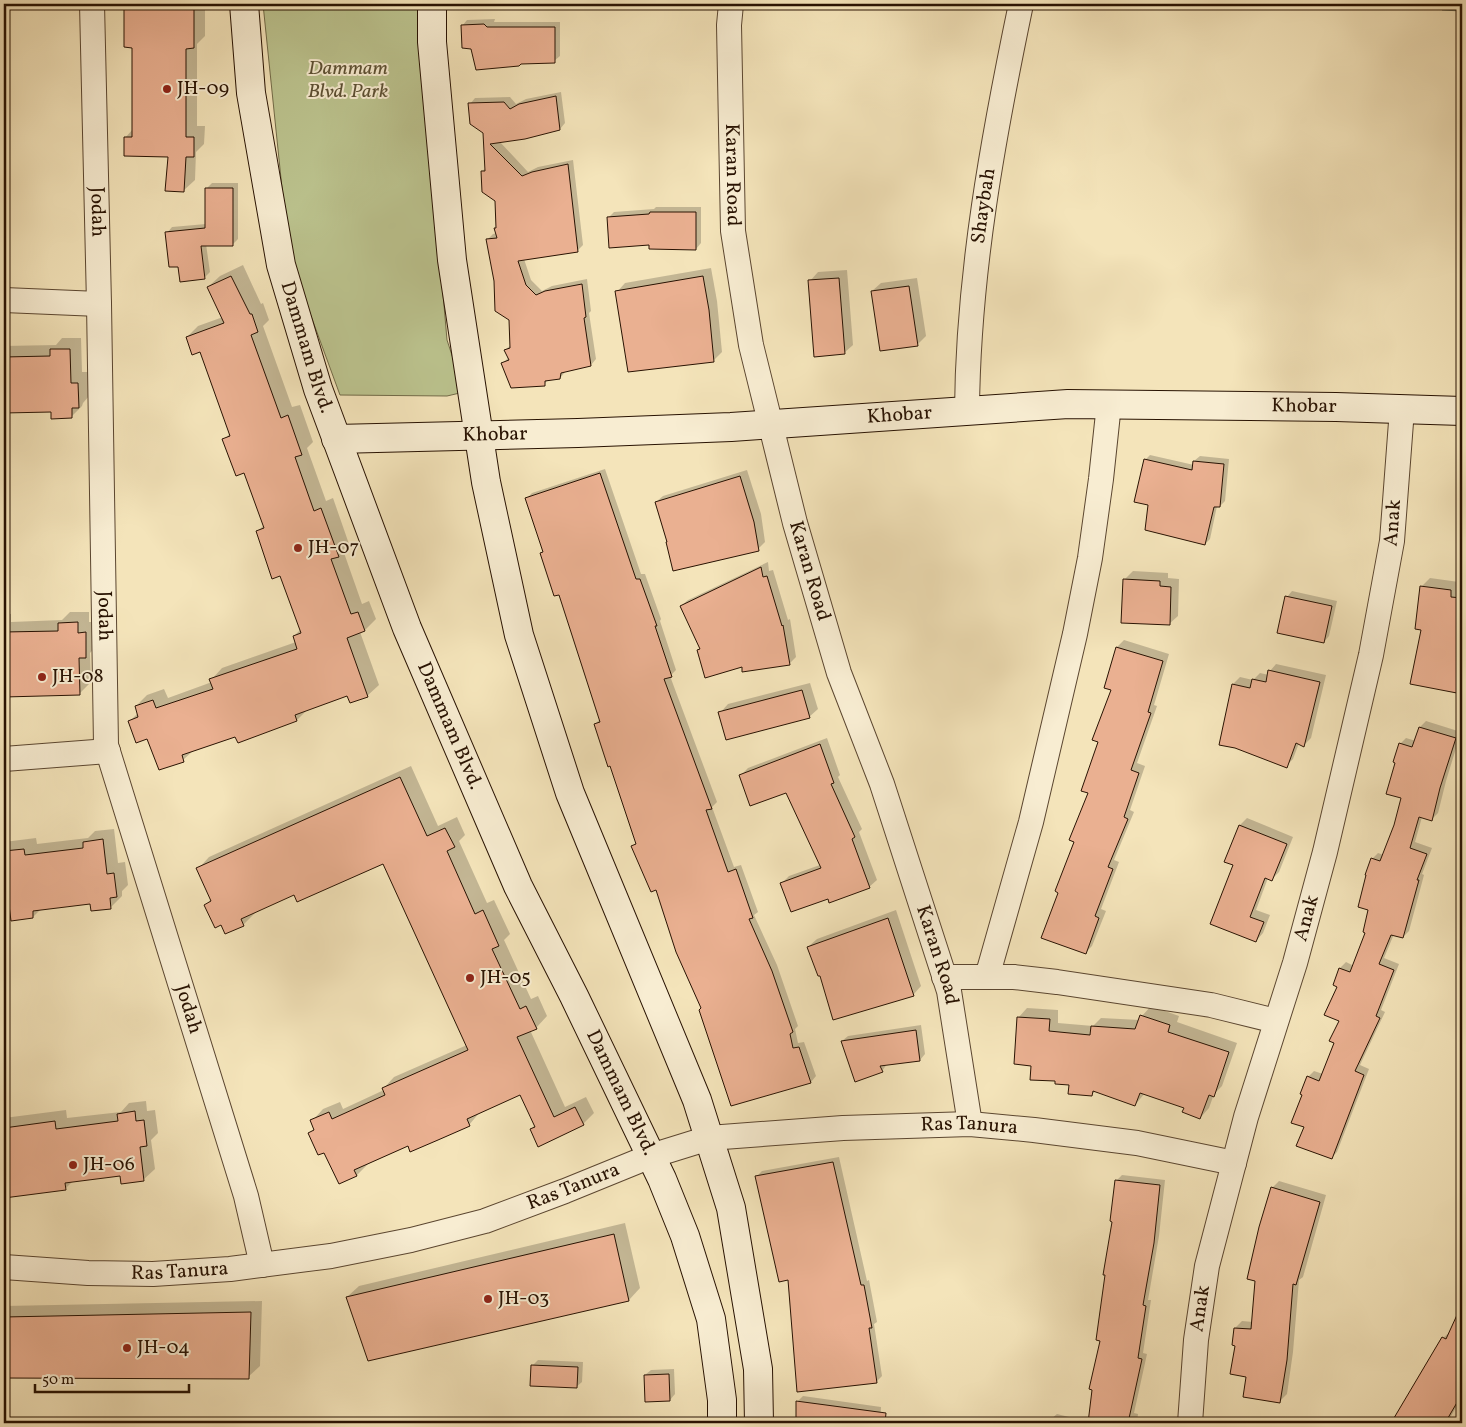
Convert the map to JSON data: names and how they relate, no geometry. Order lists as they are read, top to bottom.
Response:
{
  "streets": {
    "main road": ["Dammam Blvd.", "Khobar"],
    "street": [
      "Karan Road",
      "Shaybah",
      "Jodah",
      "Anak",
      "Ras Tanura"
    ]
  },
  "crossings": [
    ["Karan Road", "Khobar"],
    ["Karan Road", "Ras Tanura"],
    ["Shaybah", "Khobar"],
    ["Jodah", "Ras Tanura"],
    ["Dammam Blvd.", "Khobar"],
    ["Dammam Blvd.", "Ras Tanura"],
    ["Khobar", "Anak"],
    ["Anak", "Ras Tanura"]
  ],
  "parks": ["Dammam Blvd. Park"],
  "places": [
    "JH-09",
    "JH-07",
    "JH-08",
    "JH-05",
    "JH-06",
    "JH-03",
    "JH-04"
  ],
  "scale_bar": "50 m"
}
